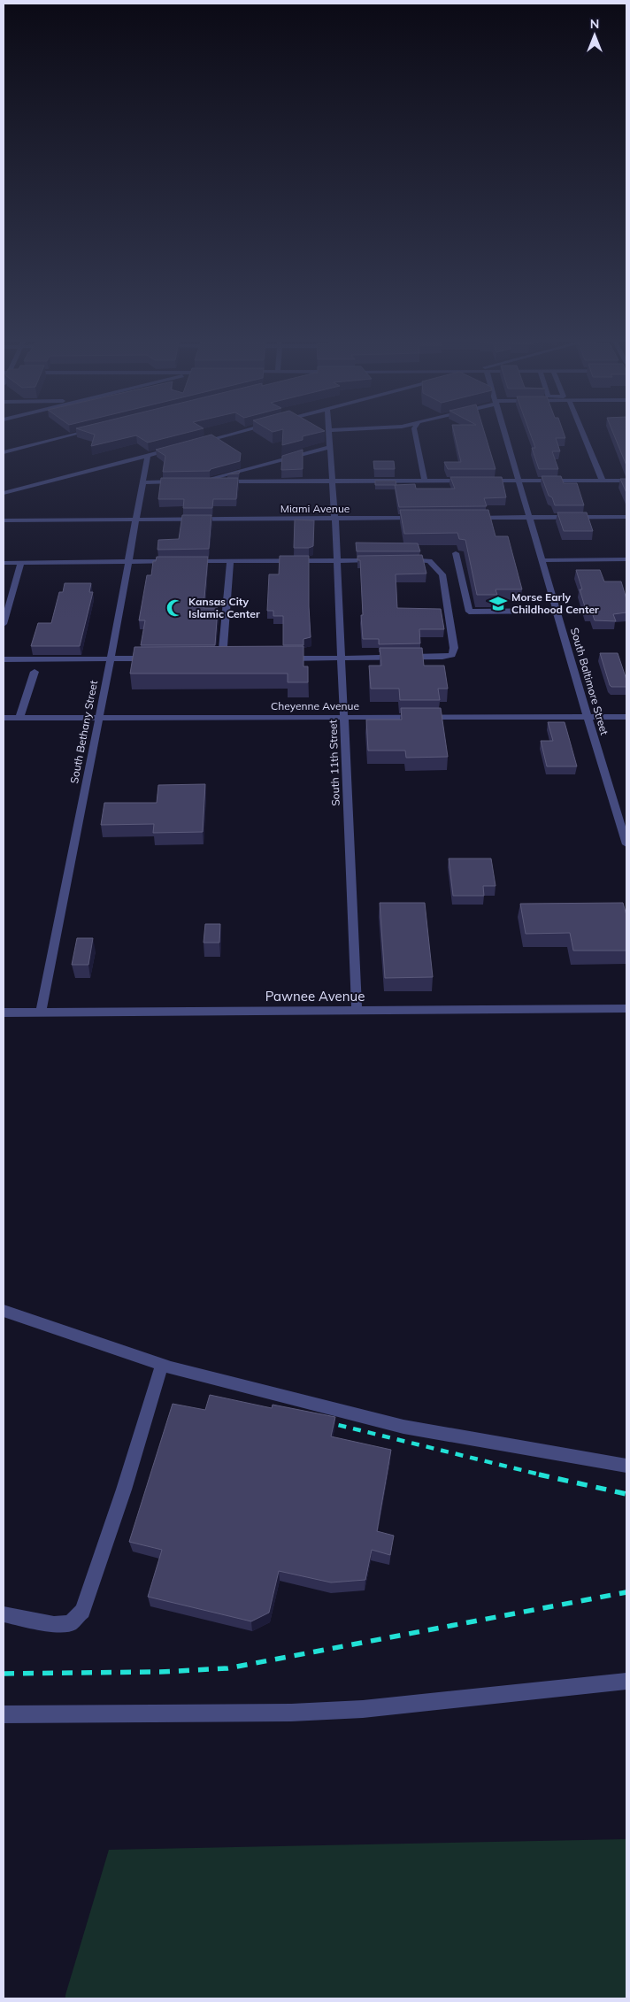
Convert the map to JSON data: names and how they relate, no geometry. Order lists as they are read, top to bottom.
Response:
{
  "streets": {
    "street": [
      "Miami Avenue",
      "South Baltimore Street",
      "Cheyenne Avenue",
      "South Bethany Street",
      "South 11th Street",
      "Pawnee Avenue"
    ]
  },
  "crossings": [
    ["Miami Avenue", "South Bethany Street"],
    ["Miami Avenue", "South 11th Street"],
    ["South Baltimore Street", "Cheyenne Avenue"],
    ["Cheyenne Avenue", "South Bethany Street"],
    ["Cheyenne Avenue", "South 11th Street"],
    ["South Bethany Street", "Pawnee Avenue"],
    ["South 11th Street", "Pawnee Avenue"]
  ],
  "places": {
    "school or university": ["Morse Early Childhood Center"],
    "mosque": ["Kansas City Islamic Center"]
  },
  "north": "top"
}
